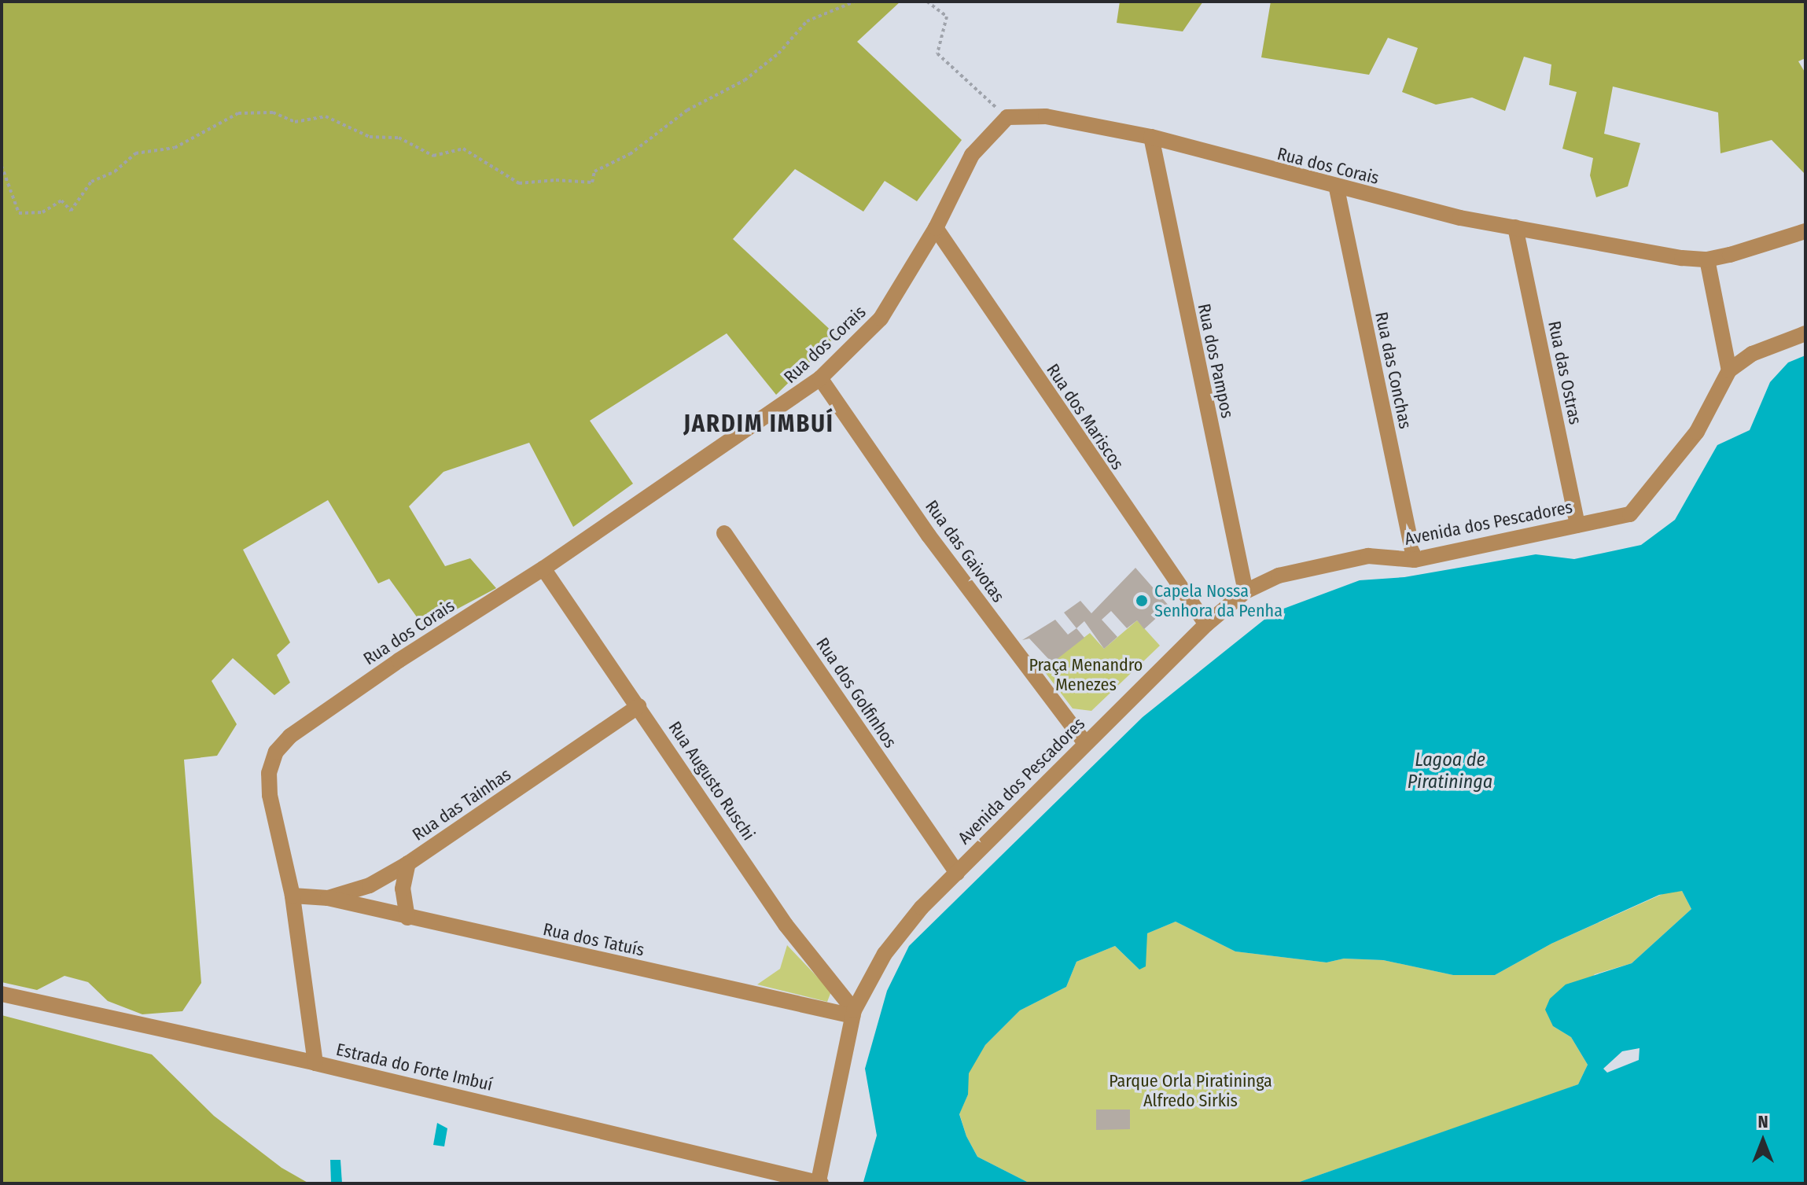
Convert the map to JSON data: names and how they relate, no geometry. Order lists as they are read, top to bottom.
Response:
{
  "streets": {
    "street": [
      "Rua dos Corais",
      "Rua dos Pampos",
      "Rua das Conchas",
      "Rua das Ostras",
      "Rua dos Mariscos",
      "Avenida dos Pescadores",
      "Rua das Gaivotas",
      "Rua dos Golfinhos",
      "Rua Augusto Ruschi",
      "Rua das Tainhas",
      "Rua dos Tatuís",
      "Estrada do Forte Imbuí"
    ]
  },
  "crossings": [
    ["Rua dos Corais", "Rua dos Pampos"],
    ["Rua dos Corais", "Rua das Conchas"],
    ["Rua dos Corais", "Rua das Ostras"],
    ["Rua dos Corais", "Rua dos Mariscos"],
    ["Rua dos Corais", "Rua das Gaivotas"],
    ["Rua dos Corais", "Rua Augusto Ruschi"],
    ["Rua dos Corais", "Rua das Tainhas"],
    ["Rua dos Corais", "Estrada do Forte Imbuí"],
    ["Rua dos Pampos", "Avenida dos Pescadores"],
    ["Rua das Conchas", "Avenida dos Pescadores"],
    ["Rua das Ostras", "Avenida dos Pescadores"],
    ["Rua dos Mariscos", "Avenida dos Pescadores"],
    ["Avenida dos Pescadores", "Rua das Gaivotas"],
    ["Avenida dos Pescadores", "Rua dos Golfinhos"],
    ["Avenida dos Pescadores", "Rua Augusto Ruschi"],
    ["Avenida dos Pescadores", "Rua dos Tatuís"],
    ["Avenida dos Pescadores", "Estrada do Forte Imbuí"],
    ["Rua Augusto Ruschi", "Rua das Tainhas"],
    ["Rua Augusto Ruschi", "Rua dos Tatuís"],
    ["Rua das Tainhas", "Rua dos Tatuís"]
  ],
  "districts": ["JARDIM IMBUÍ"],
  "water": ["Lagoa de Piratininga"],
  "parks": ["Praça Menandro Menezes", "Parque Orla Piratininga Alfredo Sirkis"],
  "places": ["Capela Nossa Senhora da Penha"],
  "north": "top"
}
